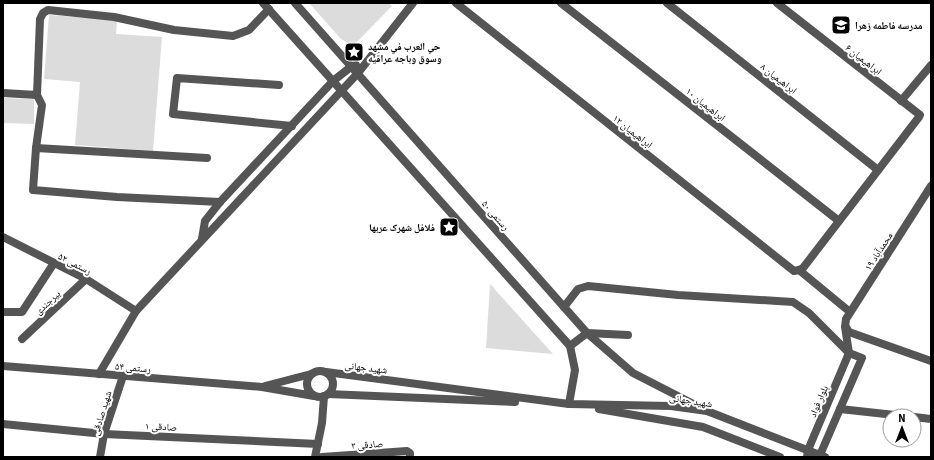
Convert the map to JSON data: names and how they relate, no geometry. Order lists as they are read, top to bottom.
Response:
{
  "streets": {
    "street": [
      "ابراهیمیان ۶",
      "ابراهیمیان ۸",
      "ابراهیمیان ۱۰",
      "ابراهیمیان ۱۲",
      "رستمی ۵۰",
      "محمدآباد ۱۹",
      "رستمی ۵۲",
      "بیرجندی",
      "رستمی ۵۴",
      "شهید جهانی",
      "بلوار فواد",
      "شهید صادقی",
      "صادقی ۱",
      "صادقی ۲"
    ]
  },
  "crossings": [
    ["ابراهیمیان ۶", "ابراهیمیان ۸"],
    ["ابراهیمیان ۱۲", "محمدآباد ۱۹"],
    ["رستمی ۵۰", "شهید جهانی"],
    ["رستمی ۵۲", "بیرجندی"],
    ["رستمی ۵۴", "شهید جهانی"],
    ["رستمی ۵۴", "شهید صادقی"],
    ["شهید جهانی", "بلوار فواد"],
    ["شهید صادقی", "صادقی ۱"]
  ],
  "places": {
    "school or university": ["مدرسه فاطمه زهرا"],
    "place": ["حي العرب في مشهد وسوق وباجه عراقيه", "فلافل شهرک عربها"]
  },
  "north": "top"
}
